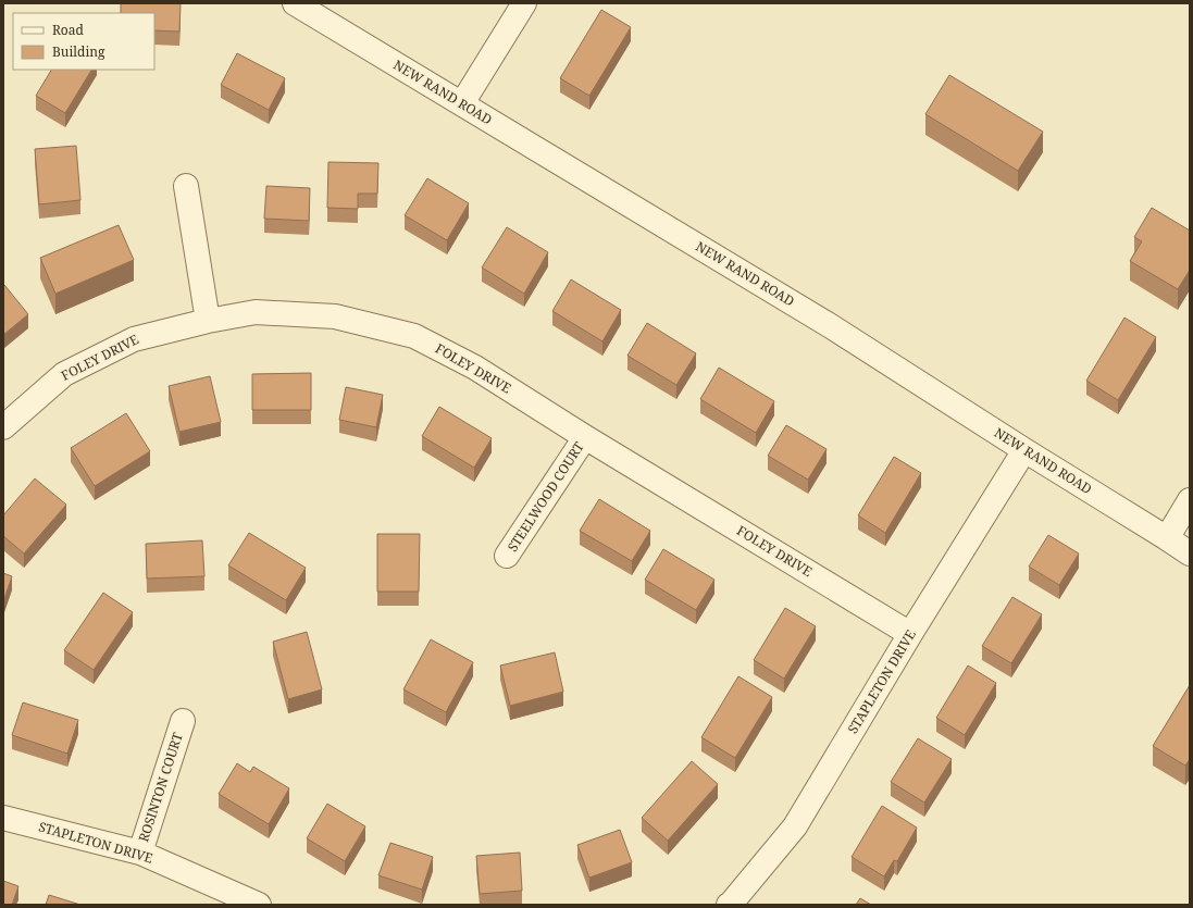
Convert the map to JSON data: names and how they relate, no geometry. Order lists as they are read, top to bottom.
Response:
{
  "streets": {
    "street": [
      "NEW RAND ROAD",
      "FOLEY DRIVE",
      "STEELWOOD COURT",
      "STAPLETON DRIVE",
      "ROSINTON COURT"
    ]
  },
  "crossings": [
    ["NEW RAND ROAD", "STAPLETON DRIVE"],
    ["FOLEY DRIVE", "STEELWOOD COURT"],
    ["FOLEY DRIVE", "STAPLETON DRIVE"],
    ["STAPLETON DRIVE", "ROSINTON COURT"]
  ],
  "legend": ["Road", "Building"]
}
